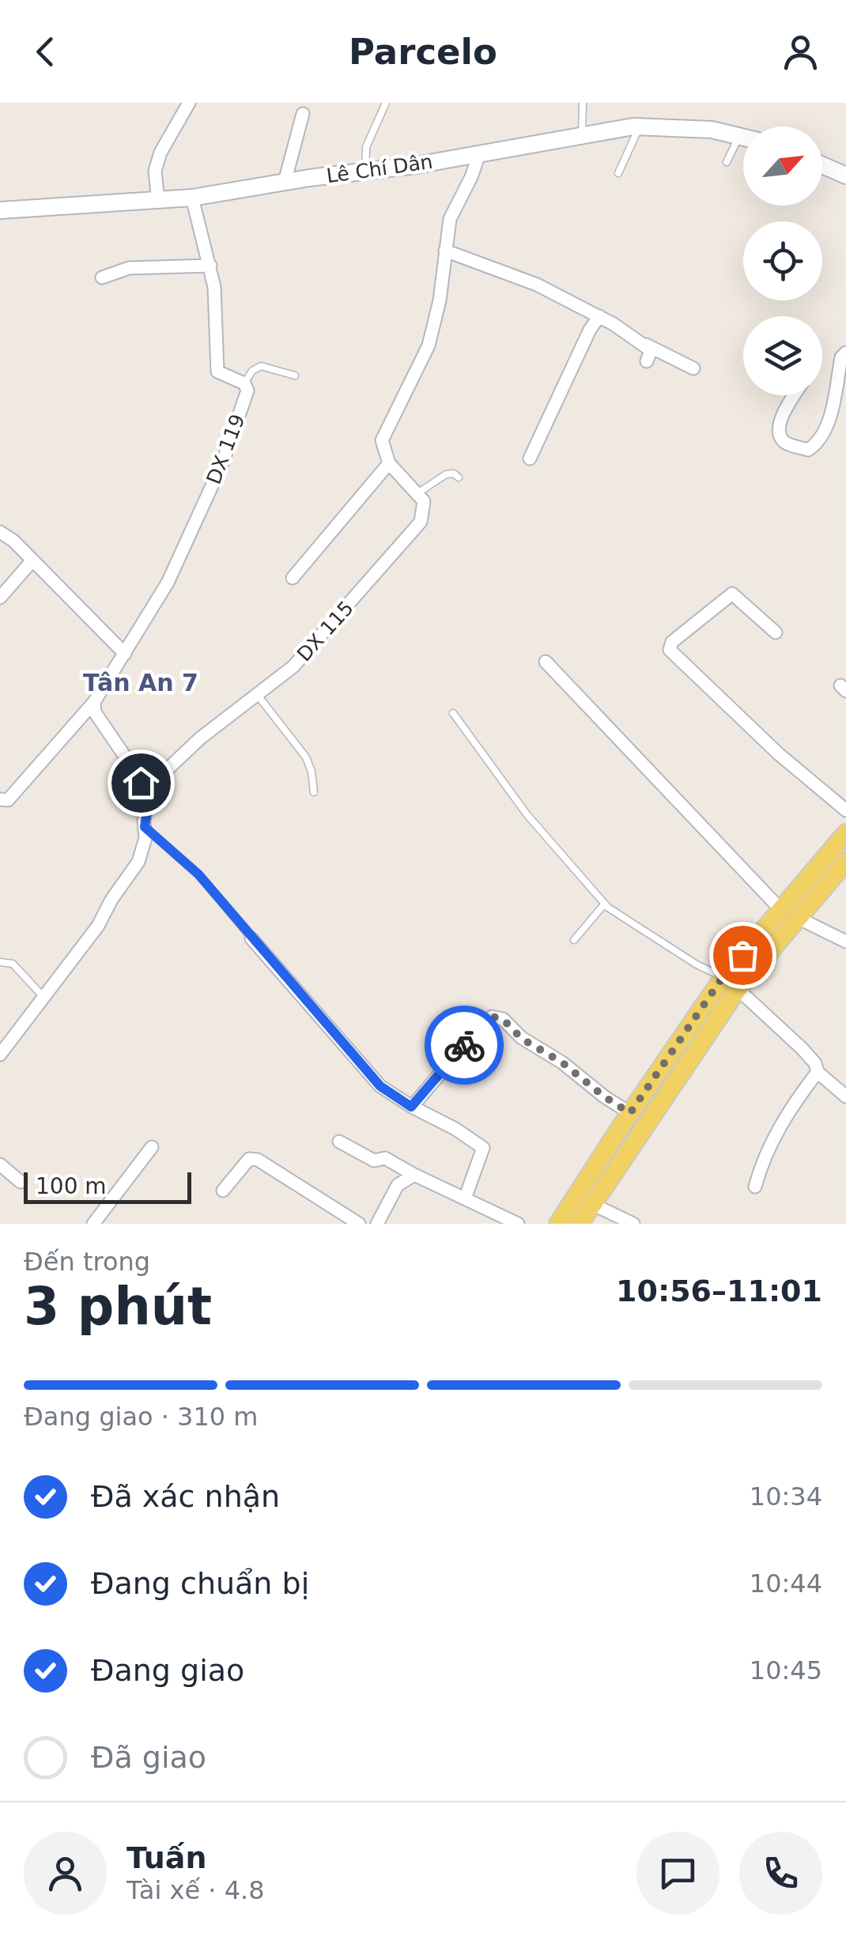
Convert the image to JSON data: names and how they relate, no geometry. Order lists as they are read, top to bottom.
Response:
{
  "streets": {
    "street": ["Lê Chí Dân", "DX 119", "DX 115"]
  },
  "districts": ["Tân An 7"],
  "scale_bar": "100 m",
  "north": "top right",
  "page": {
    "header": "Parcelo",
    "scale": "100 m",
    "heading": ["3 phút", "Đến trong", "10:56–11:01"],
    "panel": ["Tuấn", "Tài xế · 4.8"],
    "bar": "Đang giao · 310 m",
    "list": [
      ["Đã xác nhận", "10:34"],
      ["Đang chuẩn bị", "10:44"],
      ["Đang giao", "10:45"],
      "Đã giao"
    ]
  }
}
